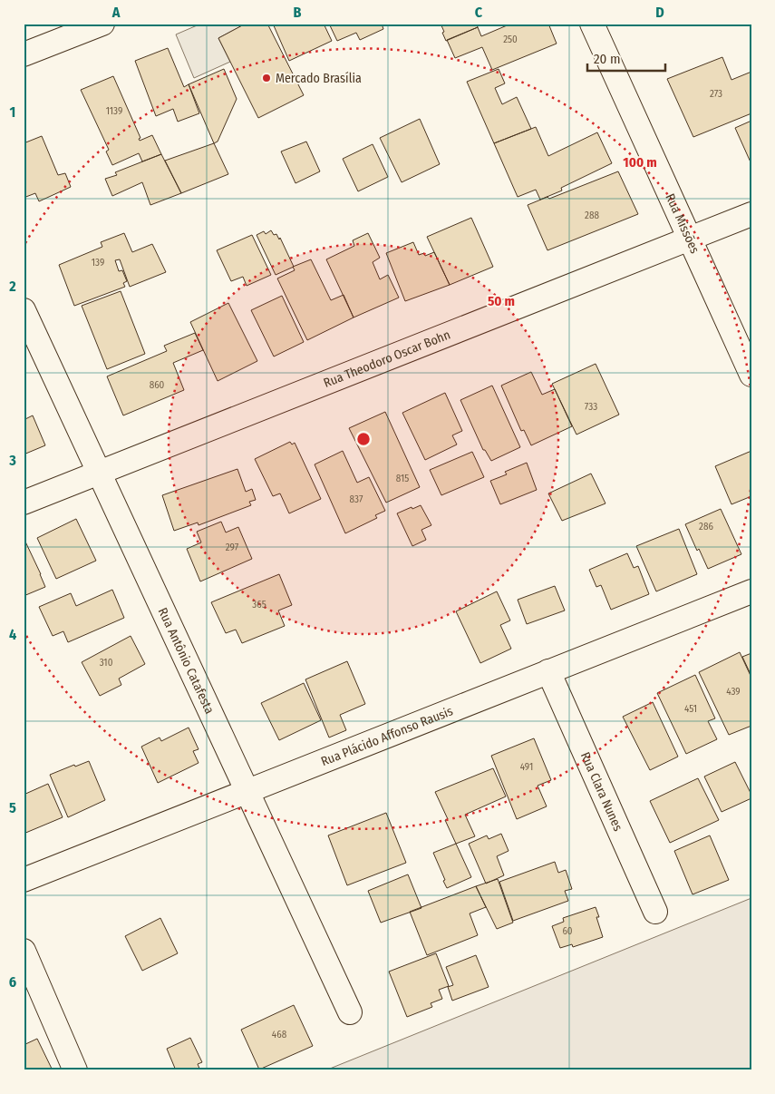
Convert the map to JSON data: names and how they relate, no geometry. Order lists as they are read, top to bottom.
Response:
{
  "streets": {
    "street": [
      "Rua Missões",
      "Rua Theodoro Oscar Bohn",
      "Rua Antônio Catafesta",
      "Rua Plácido Affonso Rausis",
      "Rua Clara Nunes"
    ]
  },
  "crossings": [
    ["Rua Missões", "Rua Theodoro Oscar Bohn"],
    ["Rua Theodoro Oscar Bohn", "Rua Antônio Catafesta"],
    ["Rua Antônio Catafesta", "Rua Plácido Affonso Rausis"],
    ["Rua Plácido Affonso Rausis", "Rua Clara Nunes"]
  ],
  "places": ["Mercado Brasília"],
  "house_numbers": [
    "250",
    "273",
    "1139",
    "288",
    "139",
    "860",
    "733",
    "815",
    "837",
    "286",
    "297",
    "365",
    "310",
    "439",
    "451",
    "491",
    "60",
    "468"
  ],
  "scale_bar": "20 m",
  "grid": {
    "columns": [
      "A",
      "B",
      "C",
      "D"
    ],
    "rows": [
      "1",
      "2",
      "3",
      "4",
      "5",
      "6"
    ]
  },
  "rings": ["100 m", "50 m"]
}
